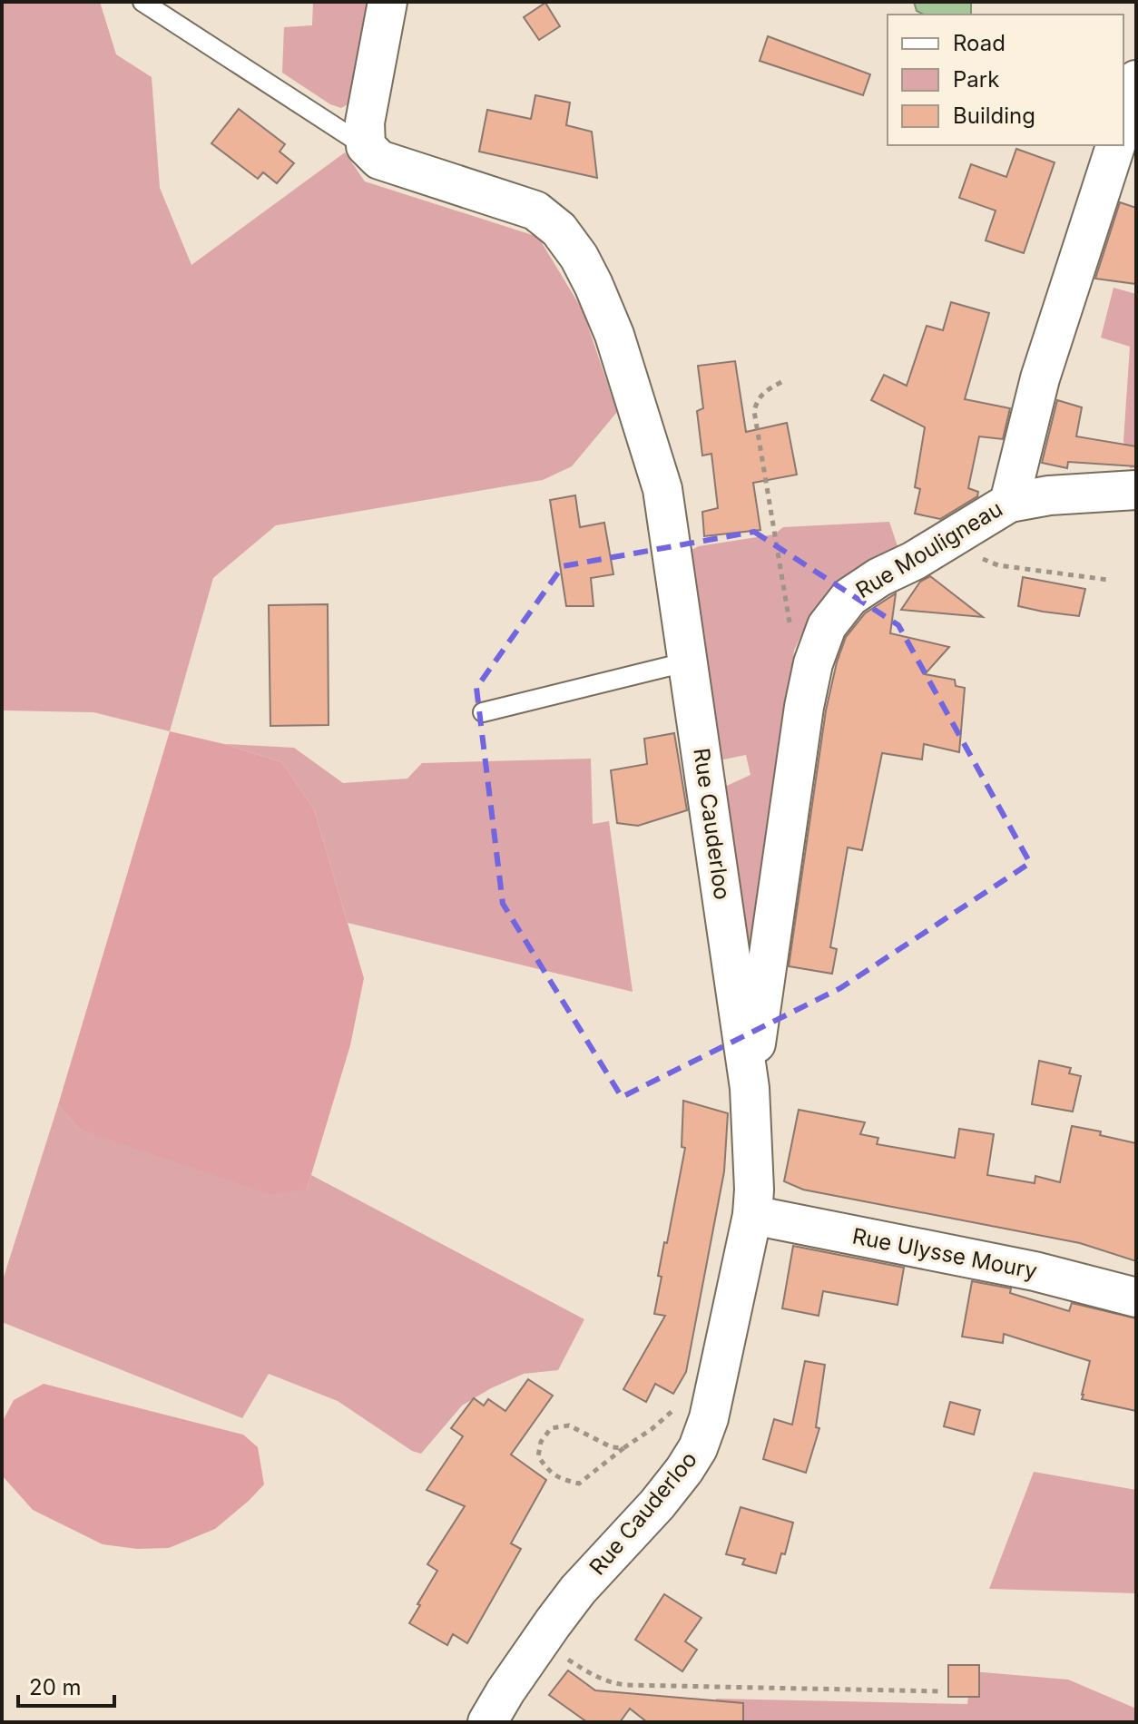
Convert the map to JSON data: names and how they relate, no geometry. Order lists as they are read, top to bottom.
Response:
{
  "streets": {
    "street": ["Rue Mouligneau", "Rue Cauderloo", "Rue Ulysse Moury"]
  },
  "crossings": [
    ["Rue Mouligneau", "Rue Cauderloo"],
    ["Rue Cauderloo", "Rue Ulysse Moury"]
  ],
  "legend": ["Road", "Park", "Building"],
  "scale_bar": "20 m"
}
